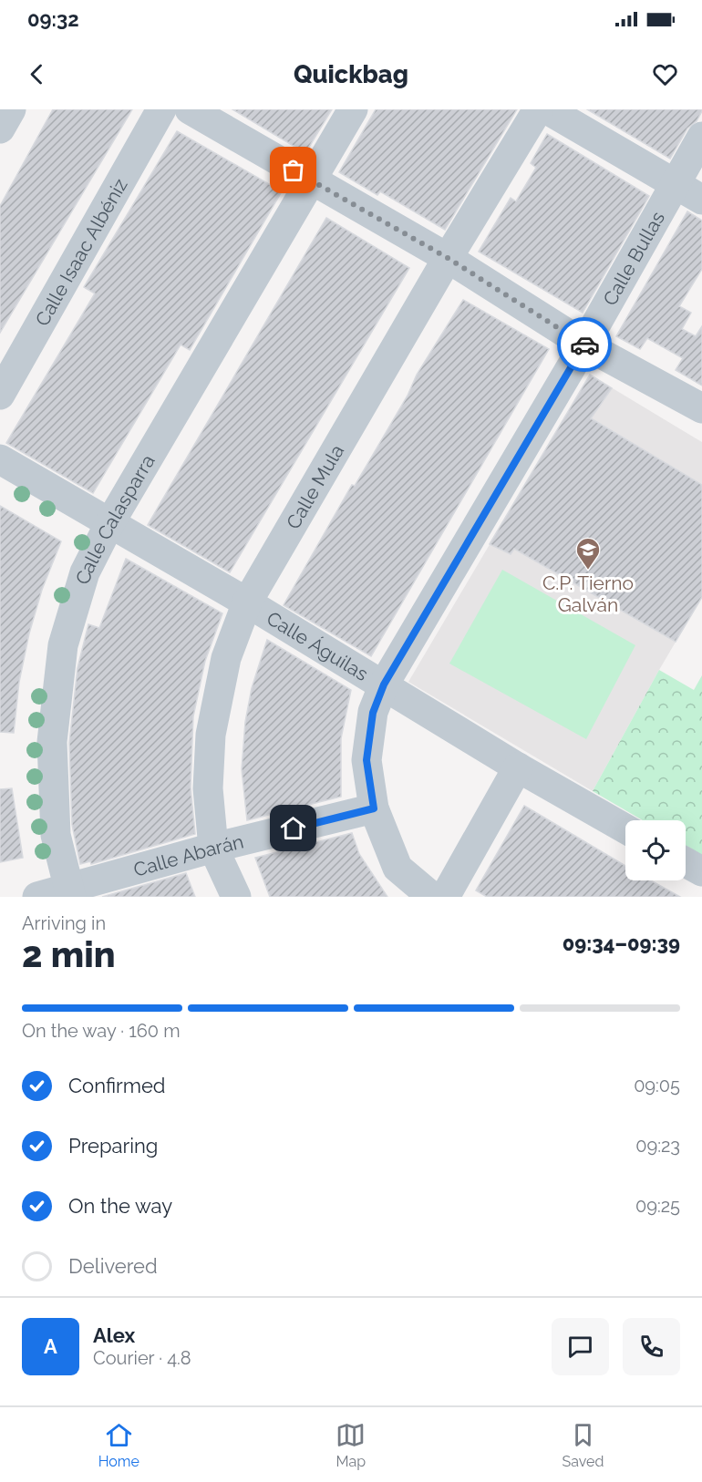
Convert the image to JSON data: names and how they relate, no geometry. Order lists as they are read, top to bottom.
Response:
{
  "streets": {
    "street": [
      "Calle Isaac Albéniz",
      "Calle Bullas",
      "Calle Mula",
      "Calle Calasparra",
      "Calle Águilas",
      "Calle Abarán"
    ]
  },
  "crossings": [
    ["Calle Bullas", "Calle Águilas"],
    ["Calle Bullas", "Calle Abarán"],
    ["Calle Mula", "Calle Águilas"],
    ["Calle Mula", "Calle Abarán"],
    ["Calle Calasparra", "Calle Águilas"],
    ["Calle Calasparra", "Calle Abarán"]
  ],
  "places": {
    "school or university": ["C.P. Tierno Galván"]
  },
  "page": {
    "status": "09:32",
    "header": "Quickbag",
    "heading": ["2 min", "Arriving in", "09:34–09:39"],
    "panel": ["Alex", "Courier · 4.8"],
    "bar": "On the way · 160 m",
    "list": [
      ["Confirmed", "09:05"],
      ["Preparing", "09:23"],
      ["On the way", "09:25"],
      "Delivered"
    ],
    "round": "A",
    "tabs": ["Home", "Map", "Saved"]
  }
}
